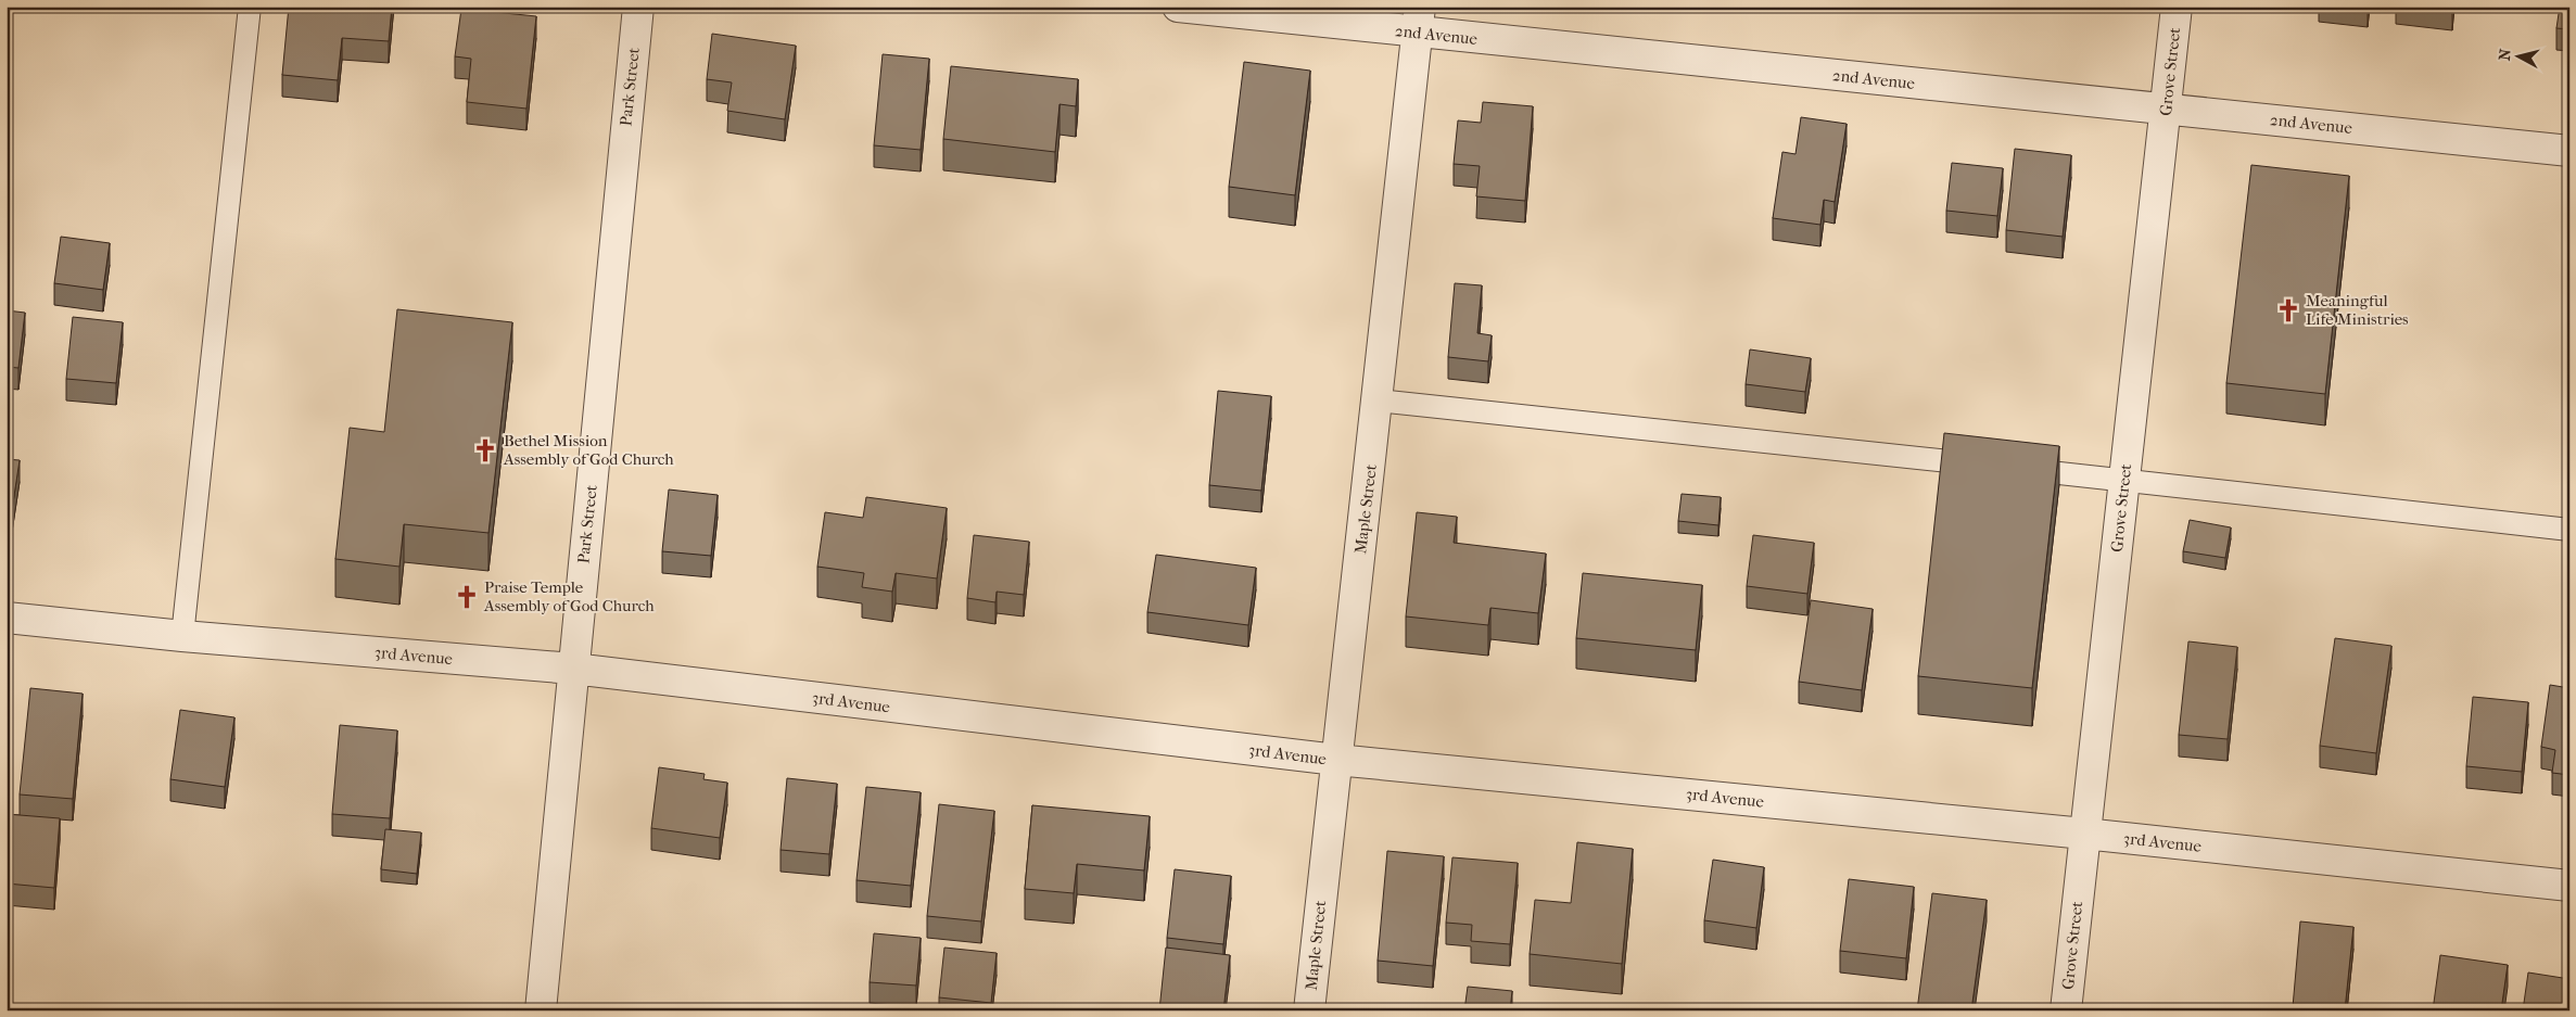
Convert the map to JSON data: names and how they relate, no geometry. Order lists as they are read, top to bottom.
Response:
{
  "streets": {
    "street": [
      "2nd Avenue",
      "Grove Street",
      "Park Street",
      "Maple Street",
      "3rd Avenue"
    ]
  },
  "crossings": [
    ["2nd Avenue", "Grove Street"],
    ["2nd Avenue", "Maple Street"],
    ["Grove Street", "3rd Avenue"],
    ["Park Street", "3rd Avenue"],
    ["Maple Street", "3rd Avenue"]
  ],
  "places": {
    "church": ["Meaningful Life Ministries", "Bethel Mission Assembly of God Church", "Praise Temple Assembly of God Church"]
  },
  "north": "left"
}
